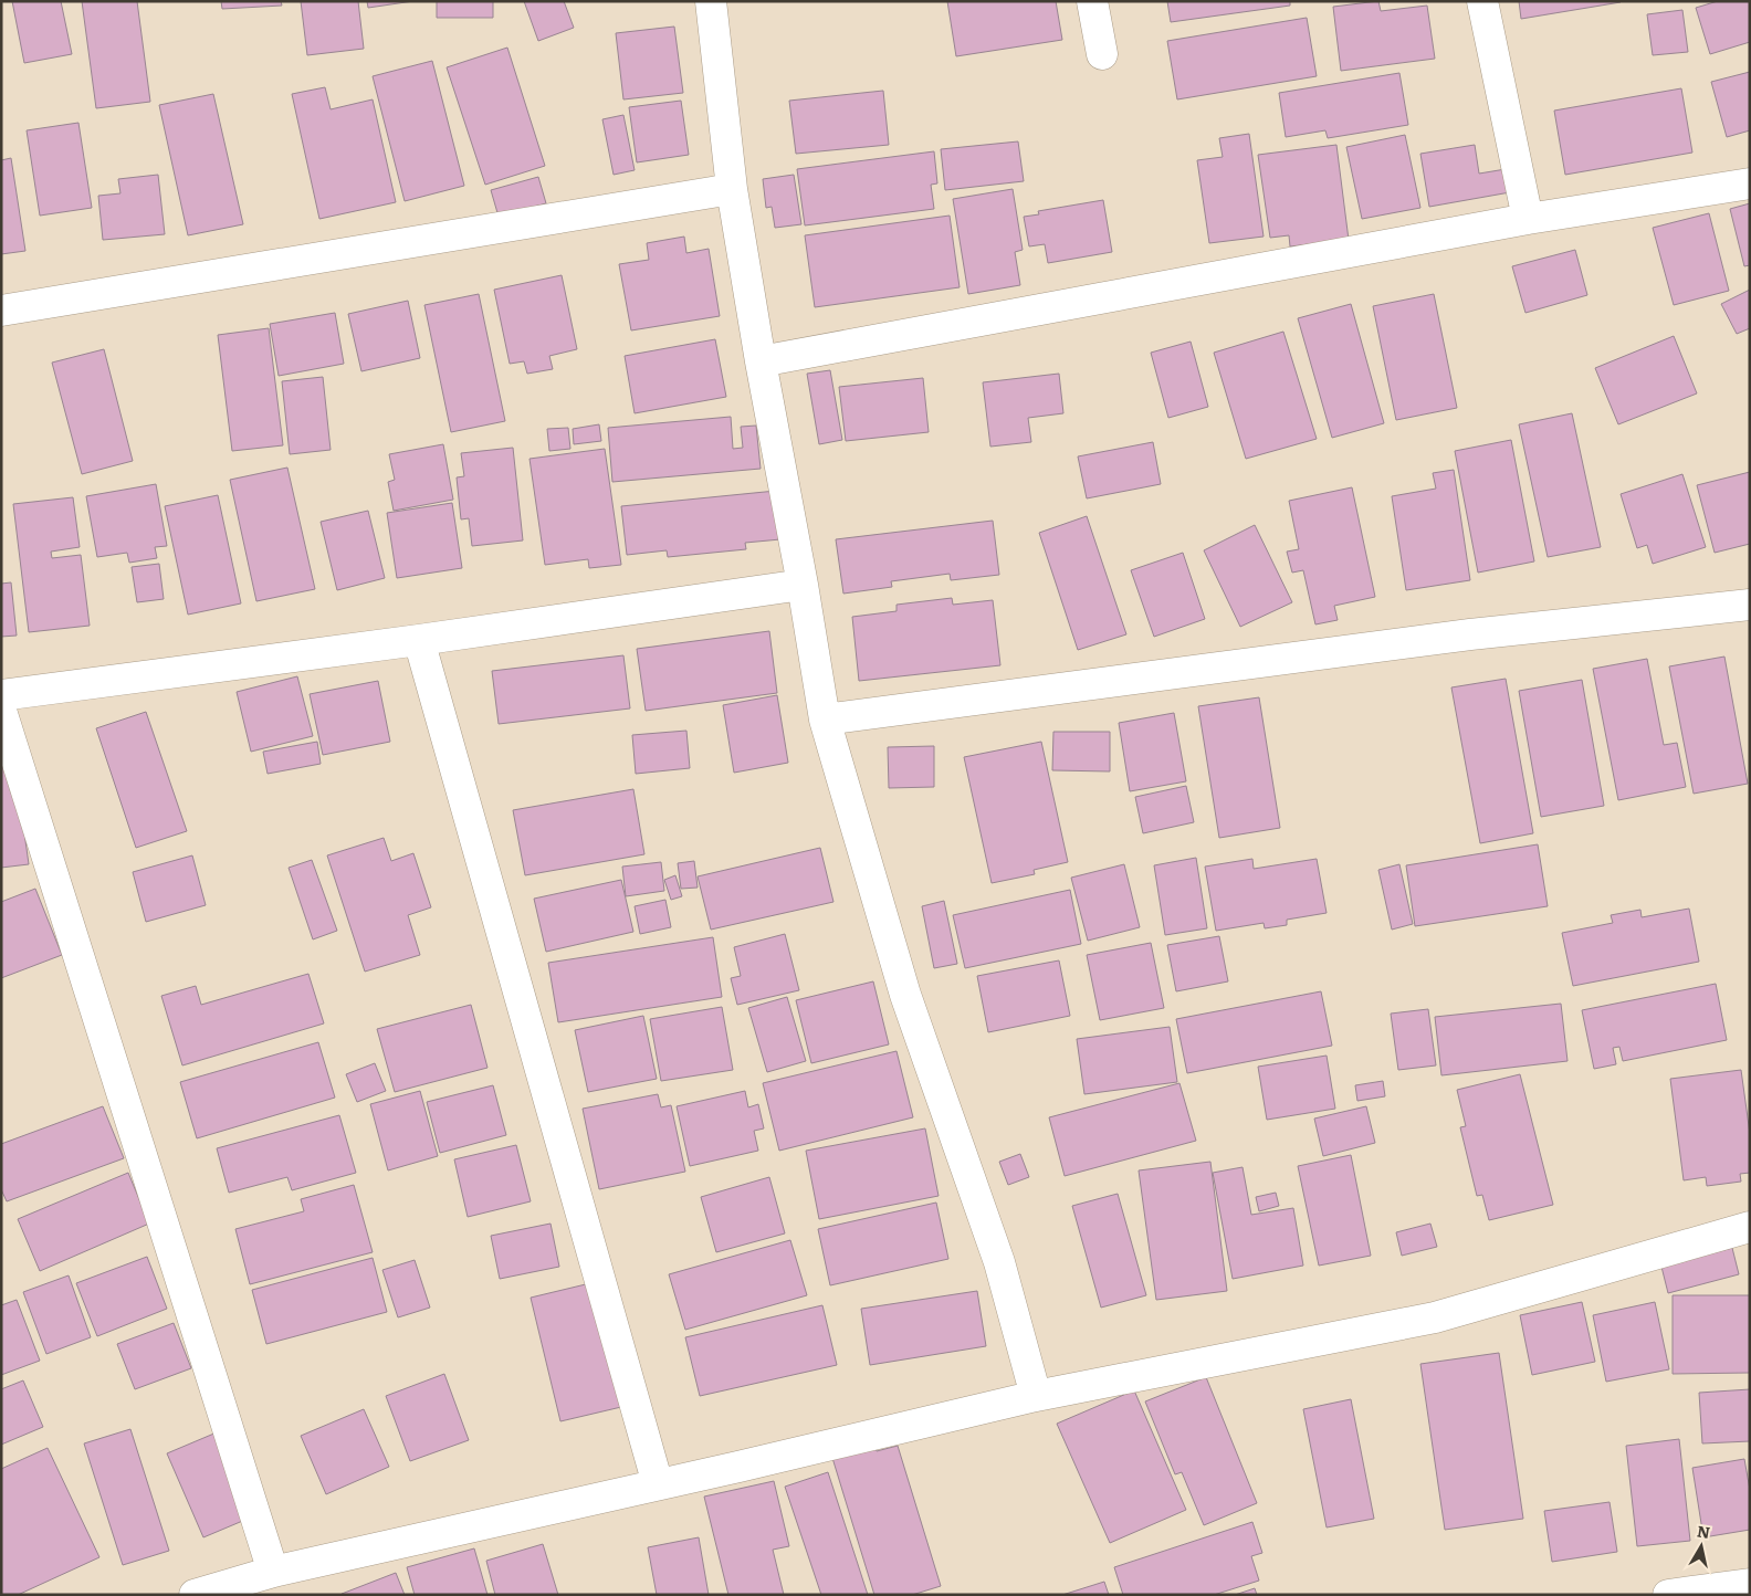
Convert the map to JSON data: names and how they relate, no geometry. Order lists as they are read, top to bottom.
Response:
{
  "north": "top"
}
